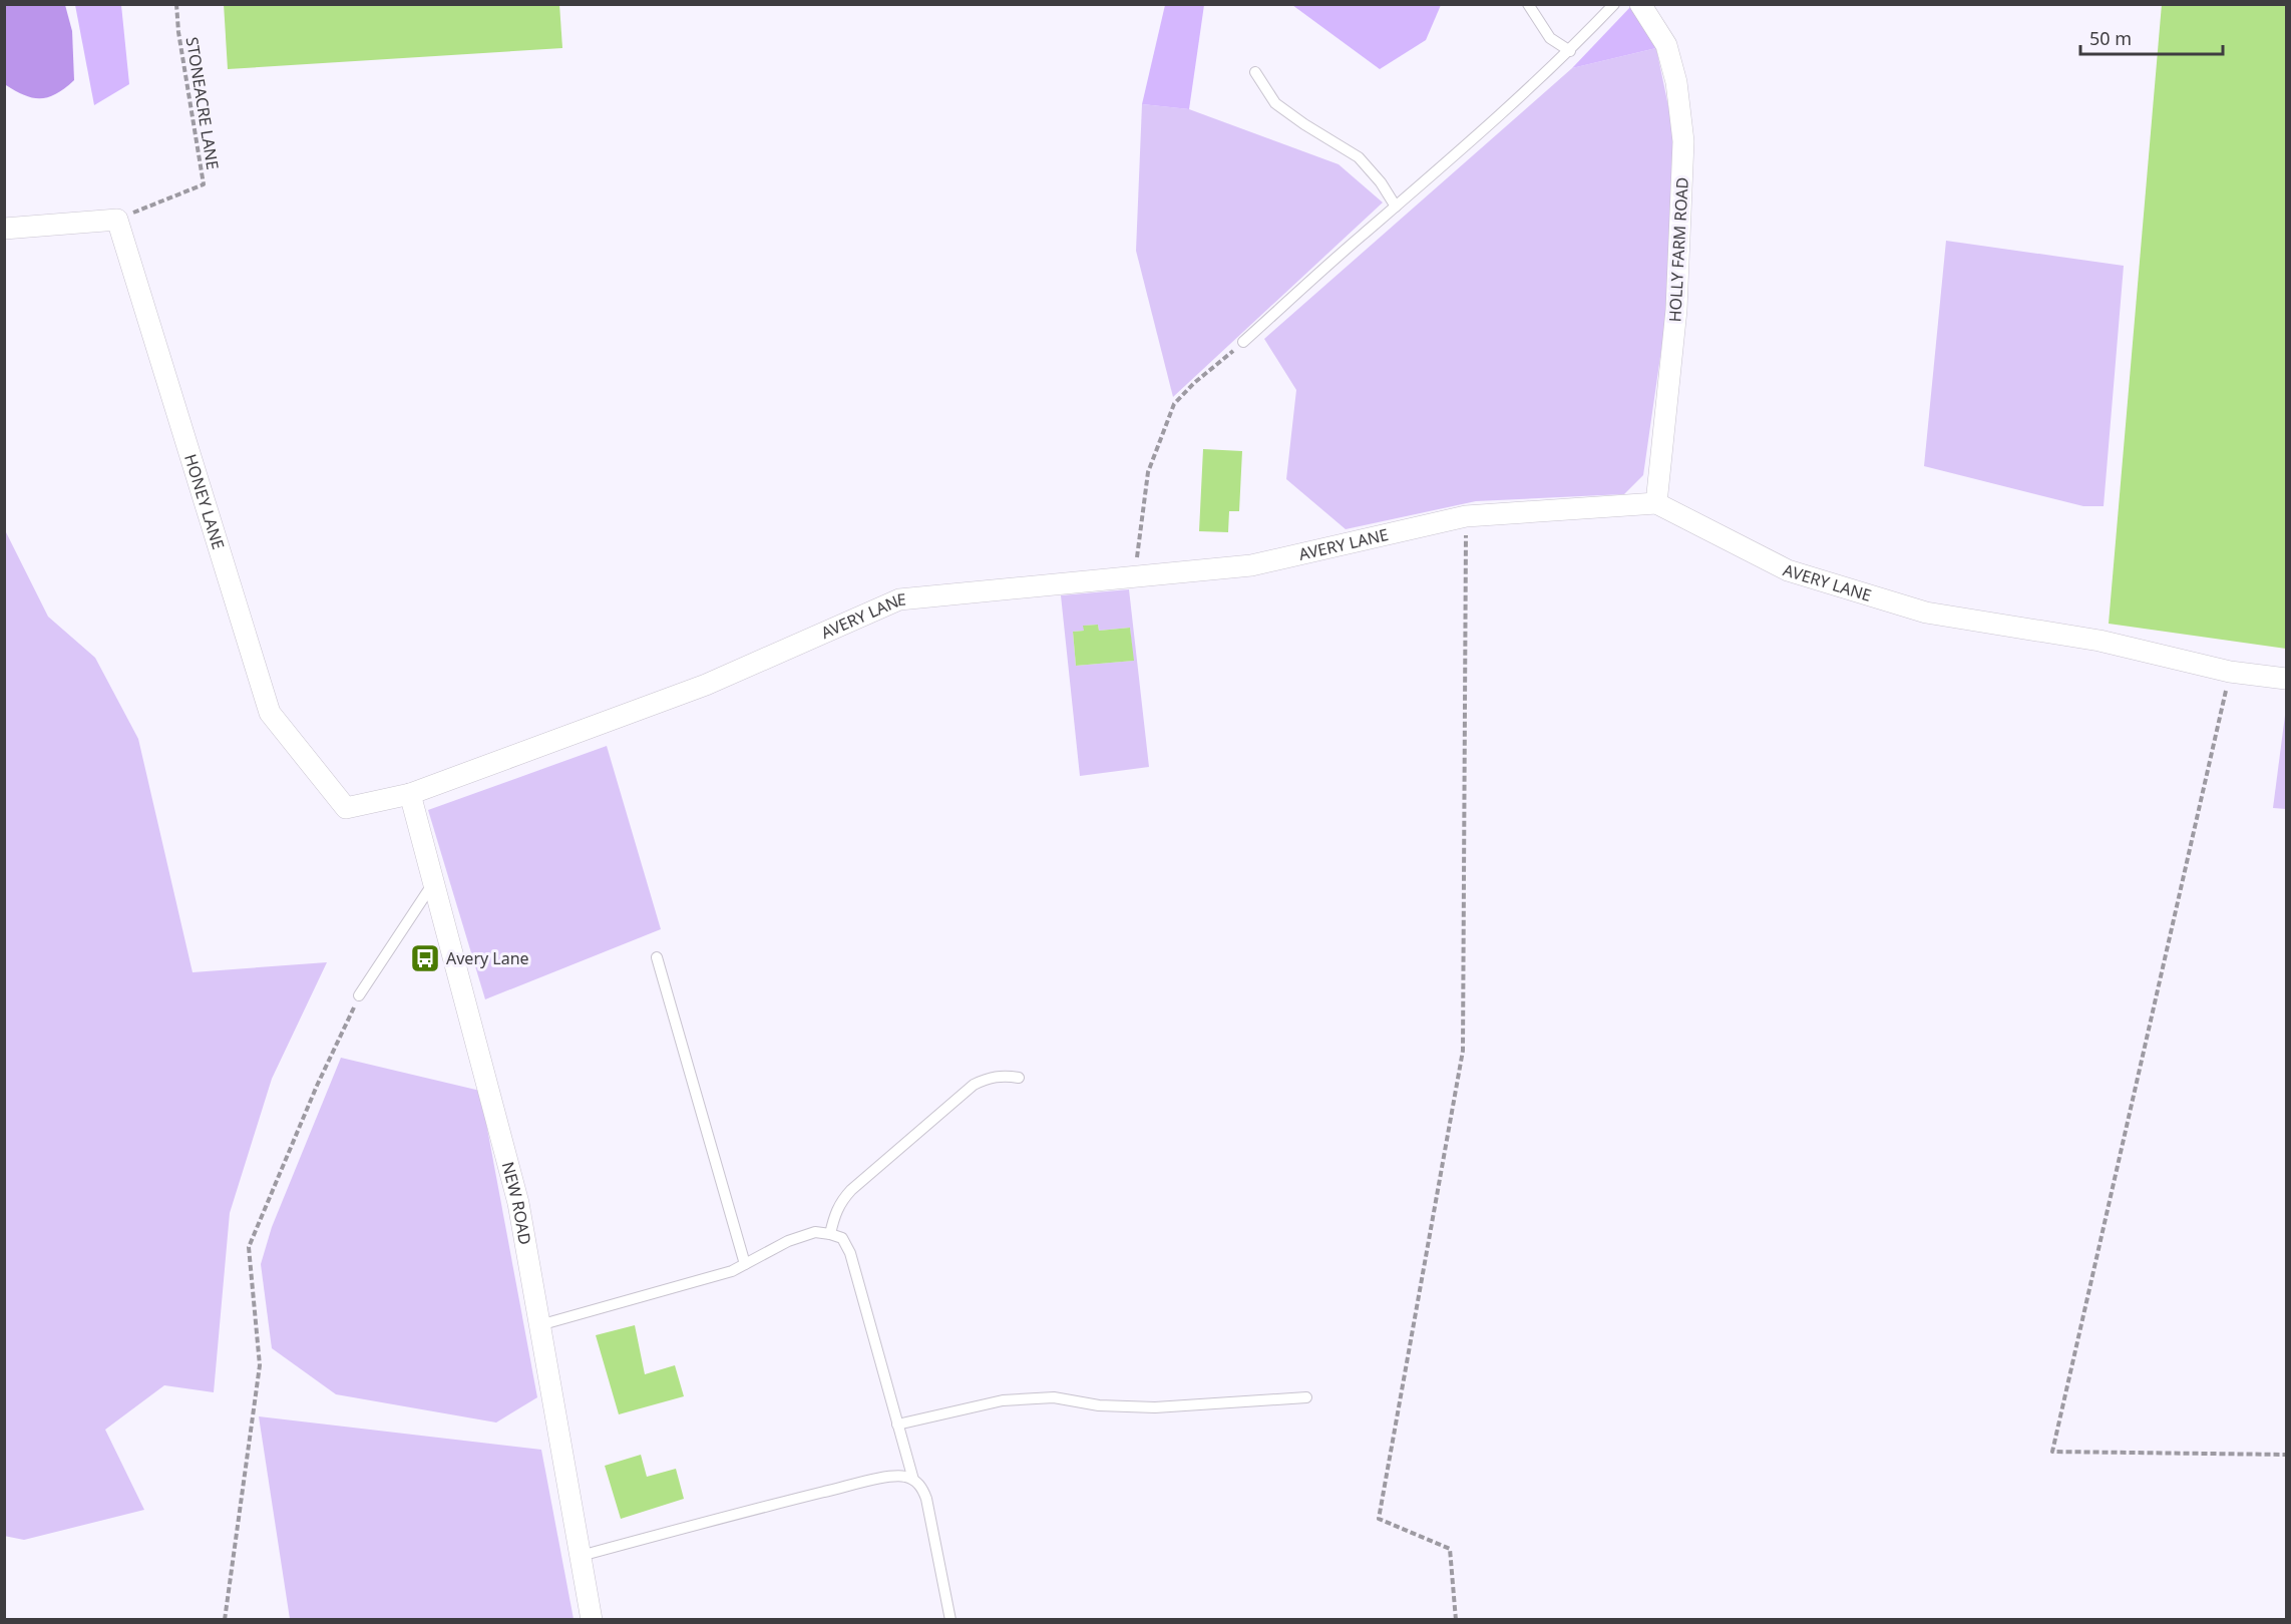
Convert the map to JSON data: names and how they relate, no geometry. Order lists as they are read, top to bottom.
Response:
{
  "streets": {
    "street": [
      "HOLLY FARM ROAD",
      "HONEY LANE",
      "AVERY LANE",
      "NEW ROAD"
    ],
    "path": ["STONEACRE LANE"]
  },
  "crossings": [
    ["STONEACRE LANE", "HONEY LANE"],
    ["HOLLY FARM ROAD", "AVERY LANE"],
    ["HONEY LANE", "AVERY LANE"],
    ["HONEY LANE", "NEW ROAD"],
    ["AVERY LANE", "NEW ROAD"]
  ],
  "places": {
    "bus stop": ["Avery Lane"]
  },
  "scale_bar": "50 m"
}
